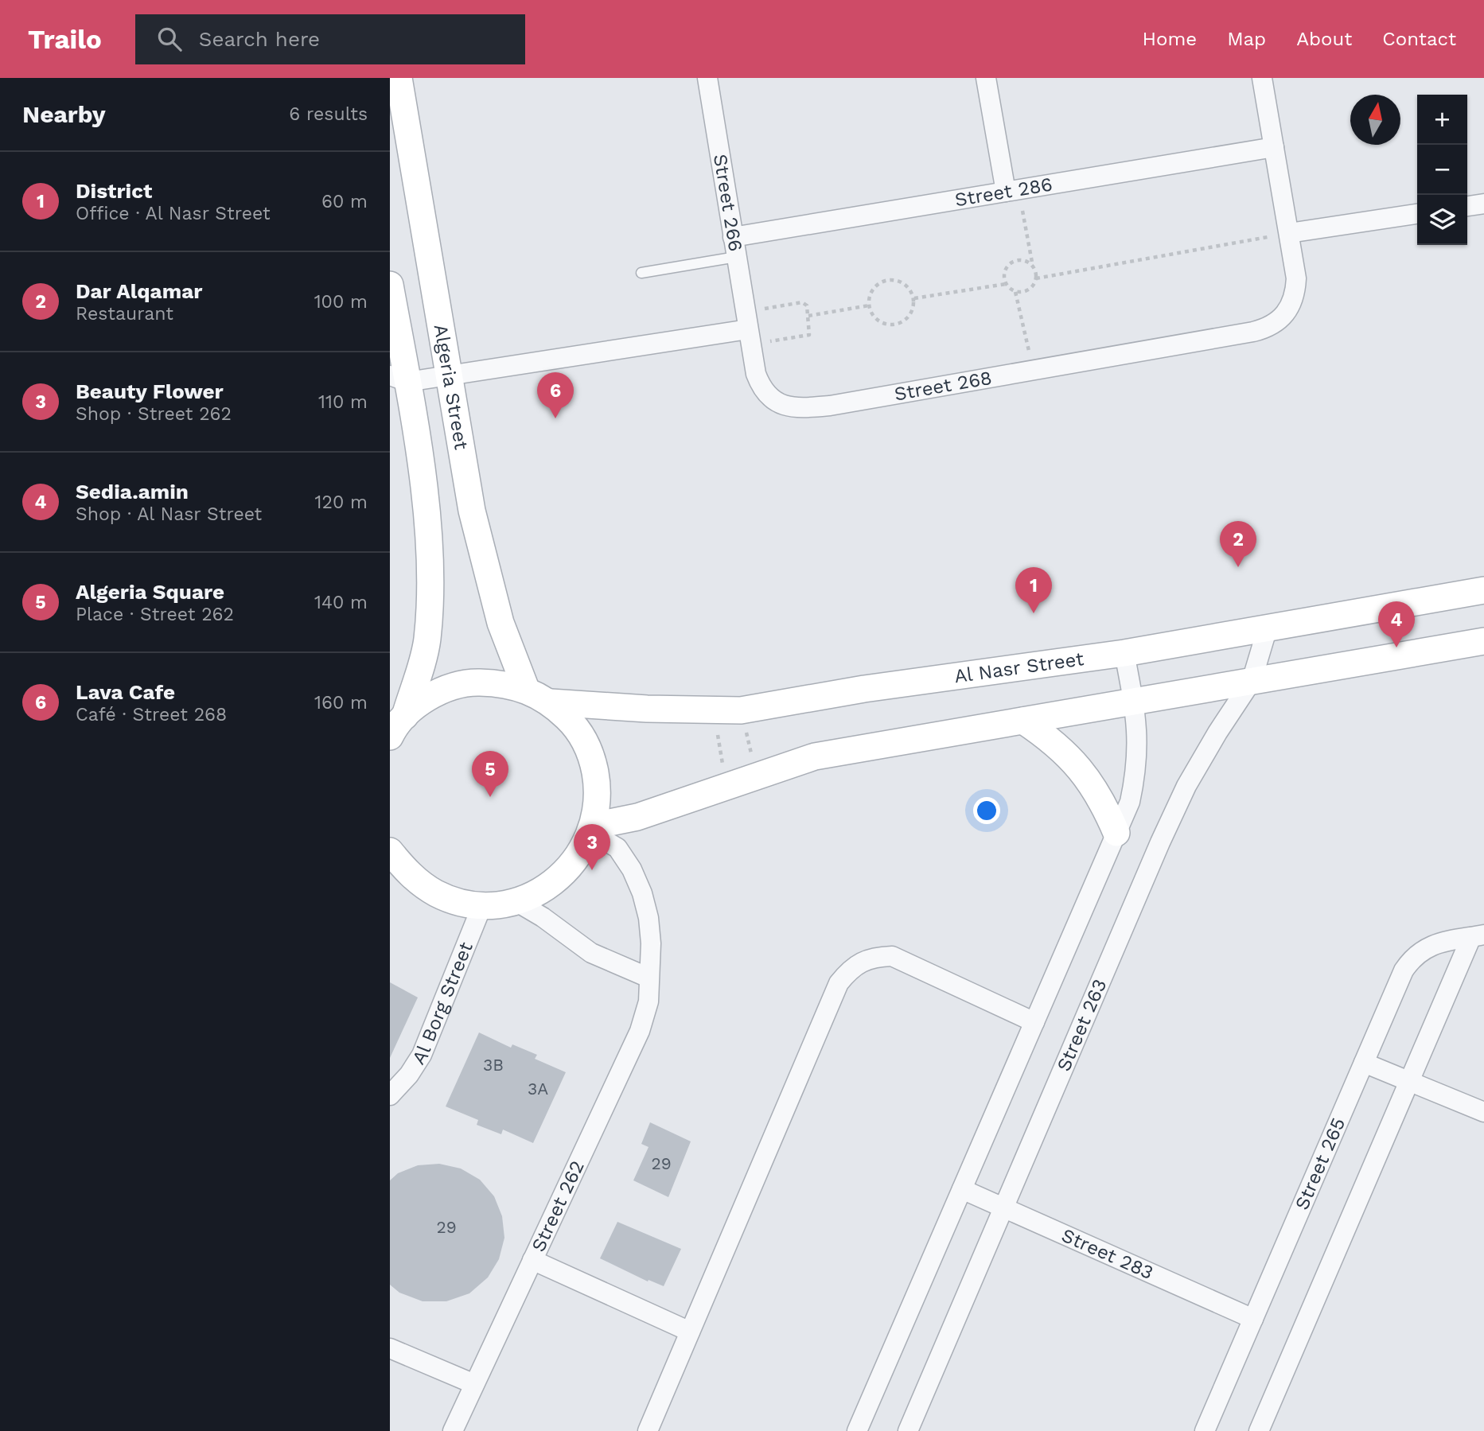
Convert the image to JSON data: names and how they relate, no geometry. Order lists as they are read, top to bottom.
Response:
{
  "streets": {
    "street": [
      "Street 286",
      "Street 266",
      "Algeria Street",
      "Street 268",
      "Al Nasr Street",
      "Al Borg Street",
      "Street 263",
      "Street 265",
      "Street 262",
      "Street 283"
    ]
  },
  "crossings": [
    ["Street 286", "Street 266"],
    ["Street 286", "Street 268"],
    ["Street 266", "Street 268"],
    ["Al Nasr Street", "Street 263"],
    ["Street 263", "Street 283"],
    ["Street 265", "Street 283"]
  ],
  "house_numbers": [
    "3B",
    "3A",
    "29",
    "29"
  ],
  "north": "top",
  "page": {
    "header": "Trailo",
    "search": "Search here",
    "nav": [
      "Home",
      "Map",
      "About",
      "Contact"
    ],
    "heading": ["Nearby", "6 results"],
    "map_buttons": ["+", "−"],
    "list": [
      {
        "mark": "1",
        "name": "District",
        "note": "Office · Al Nasr Street",
        "value": "60 m"
      },
      {
        "mark": "2",
        "name": "Dar Alqamar",
        "note": "Restaurant",
        "value": "100 m"
      },
      {
        "mark": "3",
        "name": "Beauty Flower",
        "note": "Shop · Street 262",
        "value": "110 m"
      },
      {
        "mark": "4",
        "name": "Sedia.amin",
        "note": "Shop · Al Nasr Street",
        "value": "120 m"
      },
      {
        "mark": "5",
        "name": "Algeria Square",
        "note": "Place · Street 262",
        "value": "140 m"
      },
      {
        "mark": "6",
        "name": "Lava Cafe",
        "note": "Café · Street 268",
        "value": "160 m"
      }
    ],
    "pins": [
      "6",
      "2",
      "1",
      "4",
      "5",
      "3"
    ]
  }
}
